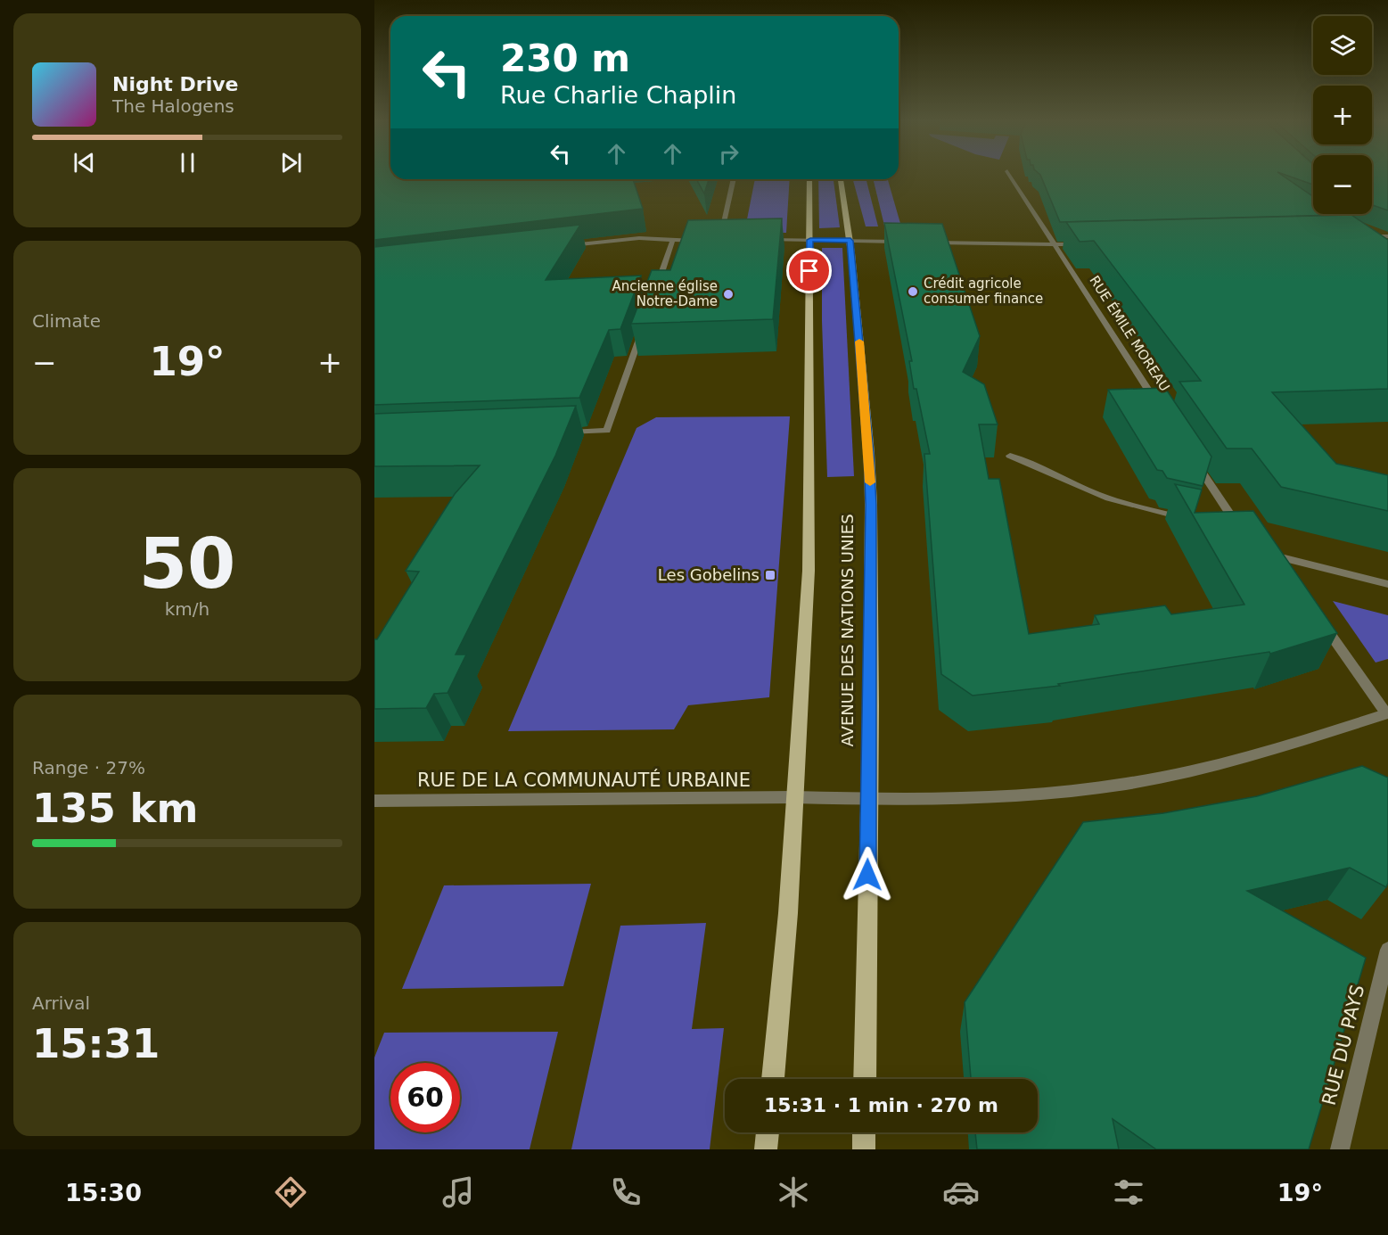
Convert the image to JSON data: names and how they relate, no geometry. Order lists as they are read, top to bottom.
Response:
{
  "streets": {
    "main road": ["AVENUE DES NATIONS UNIES"],
    "street": ["RUE ÉMILE MOREAU", "RUE DE LA COMMUNAUTÉ URBAINE", "RUE DU PAYS"]
  },
  "crossings": [
    ["AVENUE DES NATIONS UNIES", "RUE DE LA COMMUNAUTÉ URBAINE"]
  ],
  "places": {
    "other": ["Crédit agricole consumer finance", "Ancienne église Notre-Dame"],
    "transit": ["Les Gobelins"]
  },
  "page": {
    "map_buttons": ["+", "−"],
    "turn": ["230 m", "Rue Charlie Chaplin"],
    "song": ["Night Drive", "The Halogens"],
    "tile": [
      "Climate",
      ["50", "km/h"],
      ["Range · 27%", "135 km"],
      ["Arrival", "15:31"]
    ],
    "heat": ["−", "19°", "+"],
    "limit": "60",
    "trip": "15:31 · 1 min · 270 m",
    "tabs": ["15:30", "19°"]
  }
}
